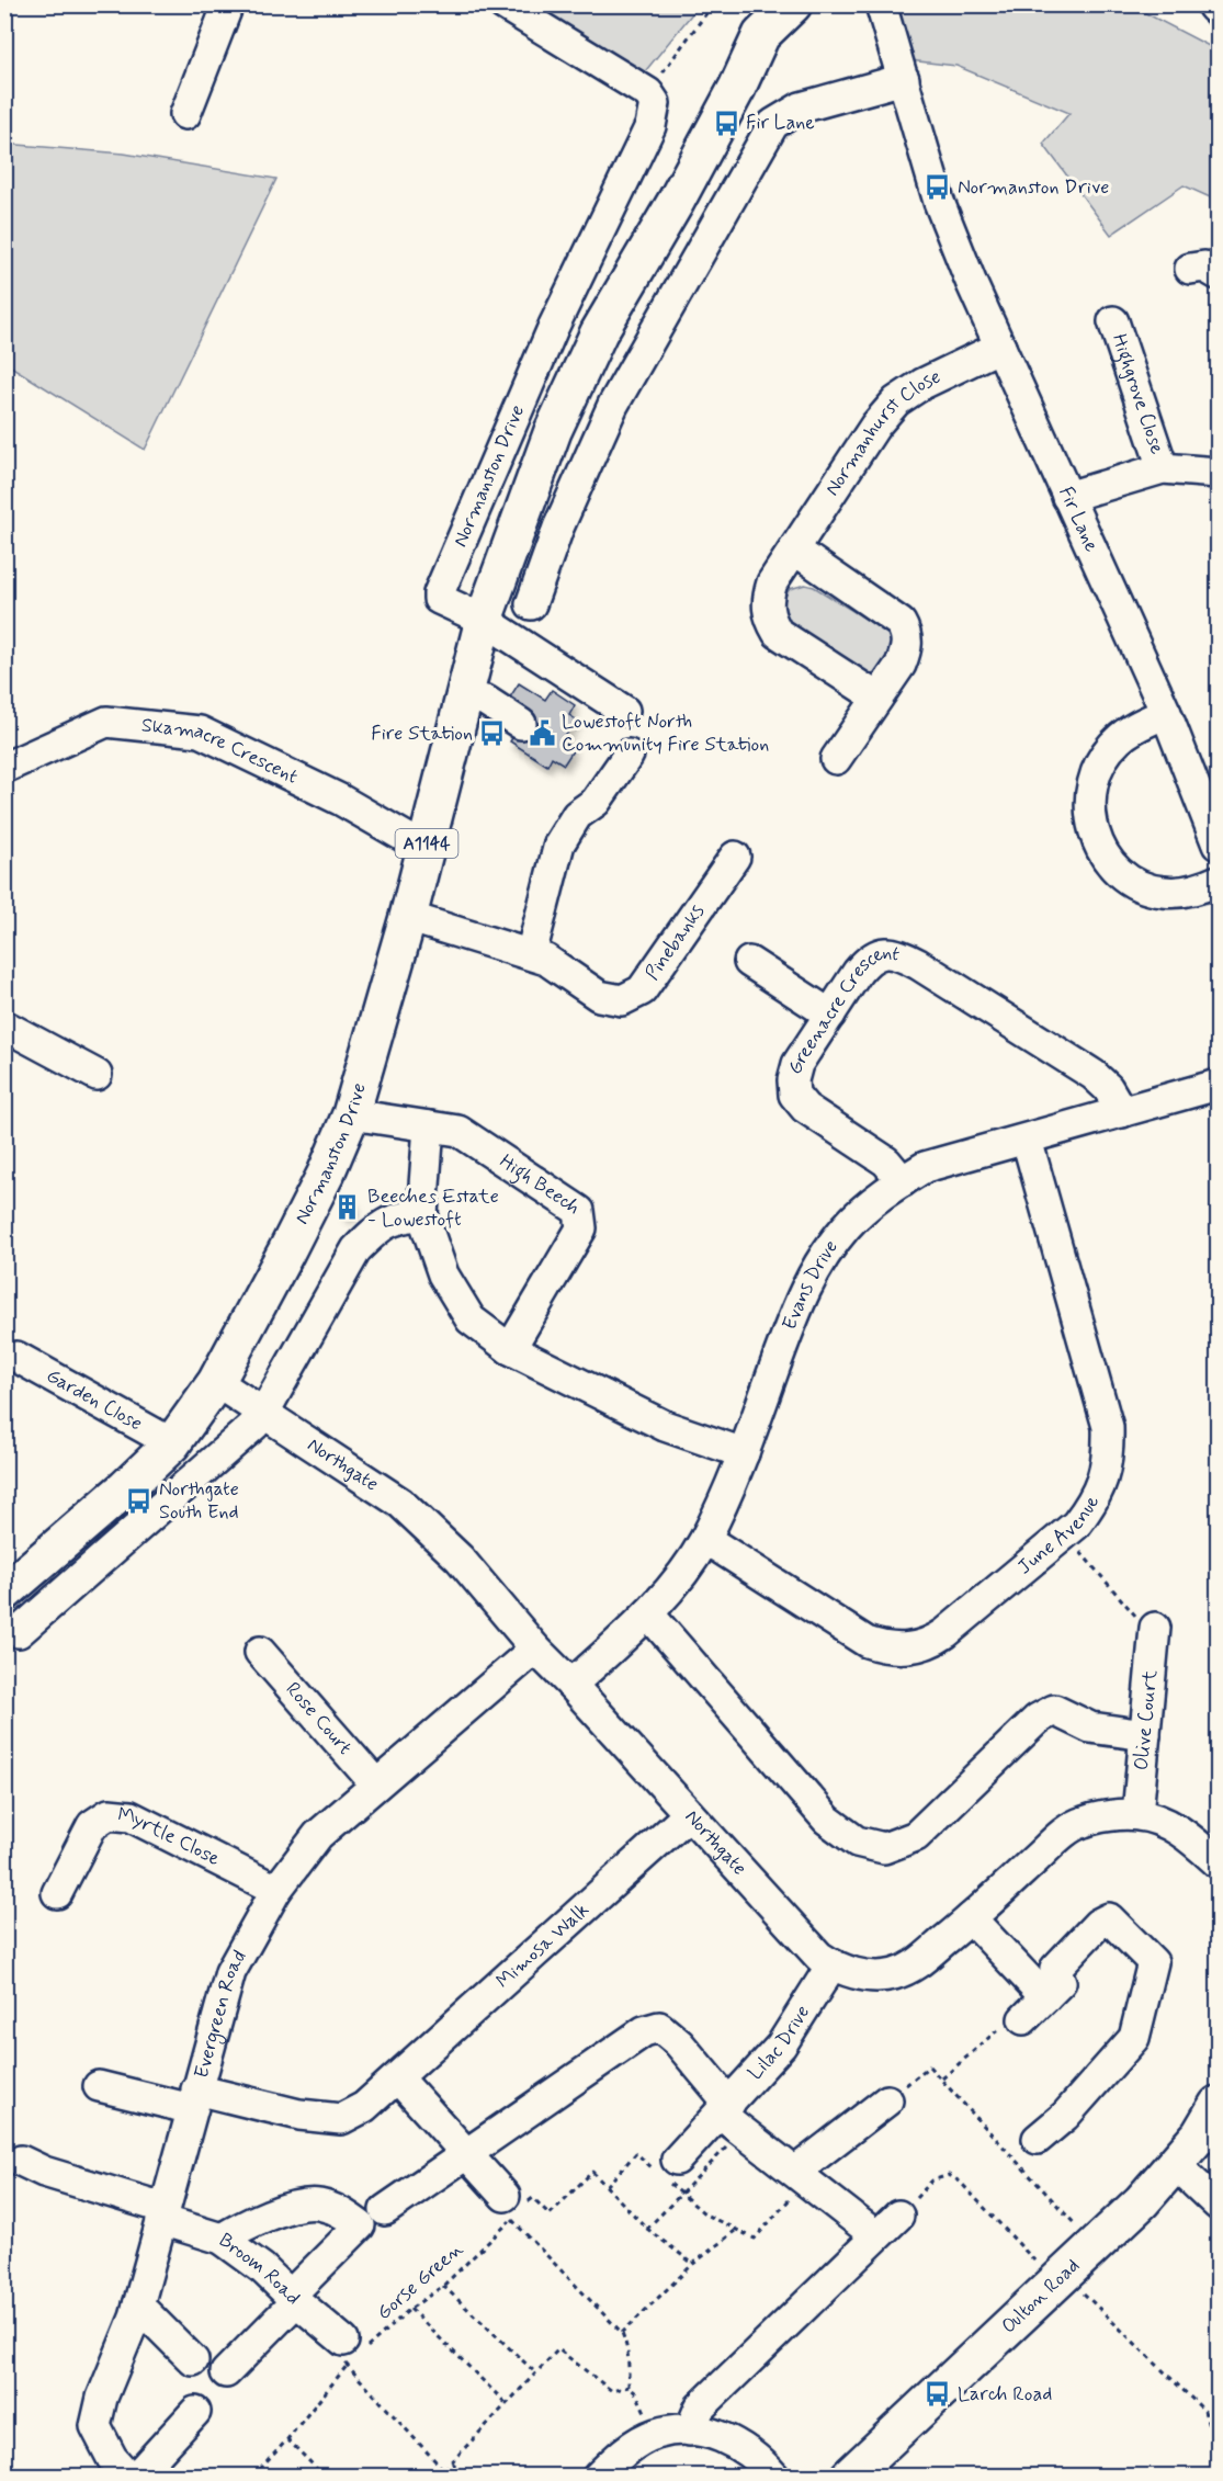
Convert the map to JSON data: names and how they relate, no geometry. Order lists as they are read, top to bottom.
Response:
{
  "streets": {
    "main road": ["Normanston Drive", "A1144", "Oulton Road"],
    "street": [
      "Highgrove Close",
      "Normanhurst Close",
      "Fir Lane",
      "Skamacre Crescent",
      "Pinebanks",
      "Greenacre Crescent",
      "High Beech",
      "Evans Drive",
      "Garden Close",
      "Northgate",
      "June Avenue",
      "Rose Court",
      "Olive Court",
      "Myrtle Close",
      "Mimosa Walk",
      "Evergreen Road",
      "Lilac Drive",
      "Broom Road"
    ],
    "path": ["Gorse Green"]
  },
  "crossings": [
    ["Highgrove Close", "Fir Lane"],
    ["Normanhurst Close", "Fir Lane"],
    ["Normanston Drive", "Skamacre Crescent"],
    ["Normanston Drive", "Pinebanks"],
    ["Normanston Drive", "High Beech"],
    ["Normanston Drive", "Garden Close"],
    ["Normanston Drive", "Northgate"],
    ["Greenacre Crescent", "Evans Drive"],
    ["Evans Drive", "Northgate"],
    ["Evans Drive", "June Avenue"],
    ["Northgate", "Olive Court"],
    ["Northgate", "Mimosa Walk"],
    ["Northgate", "Evergreen Road"],
    ["Northgate", "Lilac Drive"],
    ["Rose Court", "Evergreen Road"],
    ["Myrtle Close", "Evergreen Road"],
    ["Mimosa Walk", "Evergreen Road"],
    ["Evergreen Road", "Broom Road"],
    ["Broom Road", "Gorse Green"]
  ],
  "places": {
    "bus stop": [
      "Fir Lane",
      "Normanston Drive",
      "Fire Station",
      "Northgate South End",
      "Larch Road"
    ],
    "public building": ["Lowestoft North Community Fire Station"],
    "building": ["Beeches Estate - Lowestoft"]
  }
}
